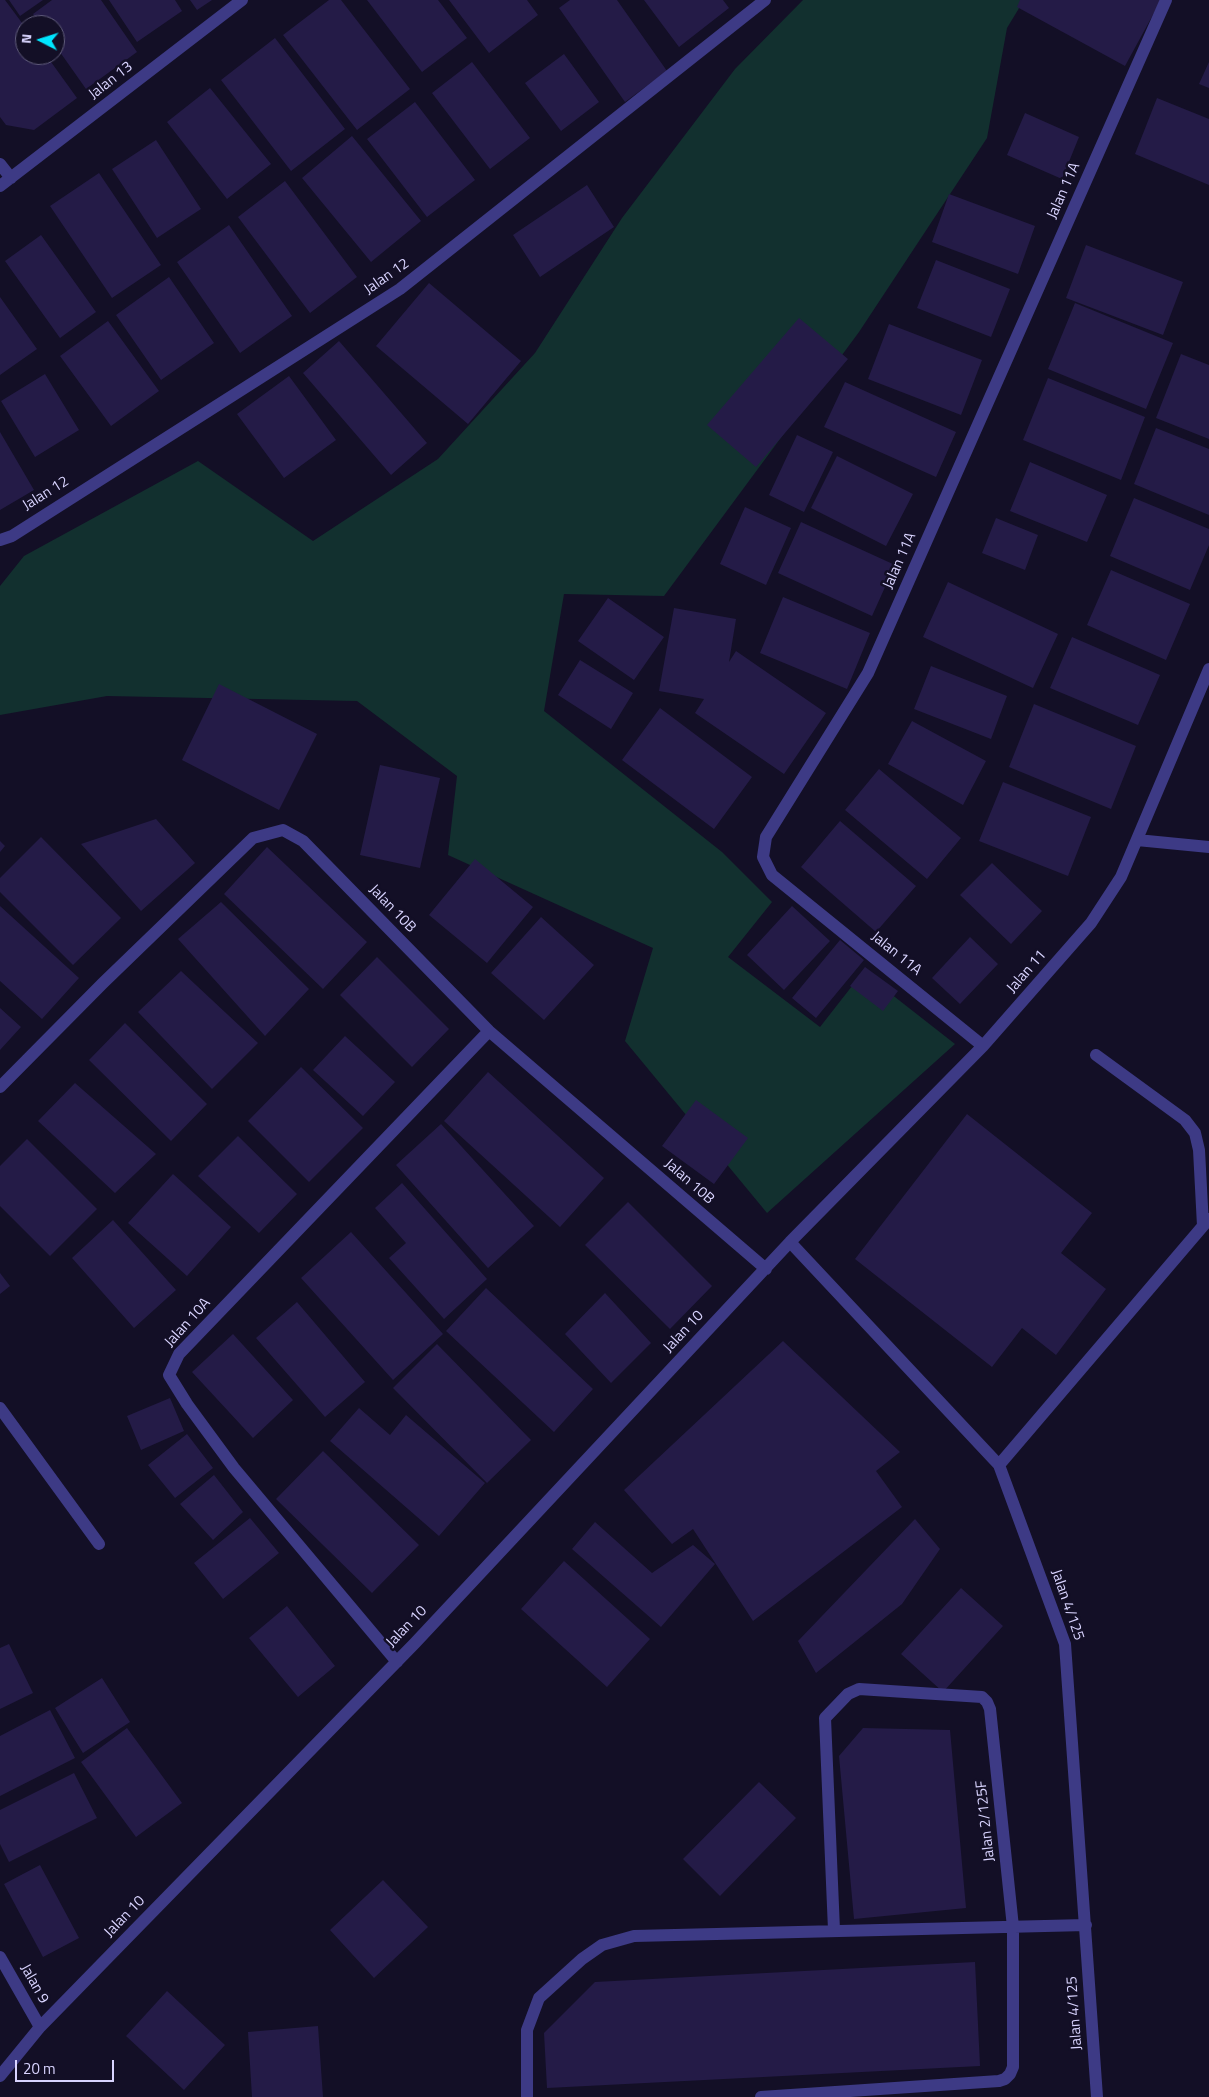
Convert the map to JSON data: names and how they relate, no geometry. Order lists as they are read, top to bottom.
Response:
{
  "streets": {
    "street": [
      "Jalan 13",
      "Jalan 11A",
      "Jalan 12",
      "Jalan 10B",
      "Jalan 11",
      "Jalan 10A",
      "Jalan 10",
      "Jalan 4/125",
      "Jalan 2/125F",
      "Jalan 9"
    ]
  },
  "crossings": [
    ["Jalan 11A", "Jalan 11"],
    ["Jalan 10B", "Jalan 10A"],
    ["Jalan 10B", "Jalan 10"],
    ["Jalan 11", "Jalan 10"],
    ["Jalan 11", "Jalan 4/125"],
    ["Jalan 10A", "Jalan 10"],
    ["Jalan 10", "Jalan 4/125"],
    ["Jalan 10", "Jalan 9"]
  ],
  "scale_bar": "20 m",
  "north": "left"
}
